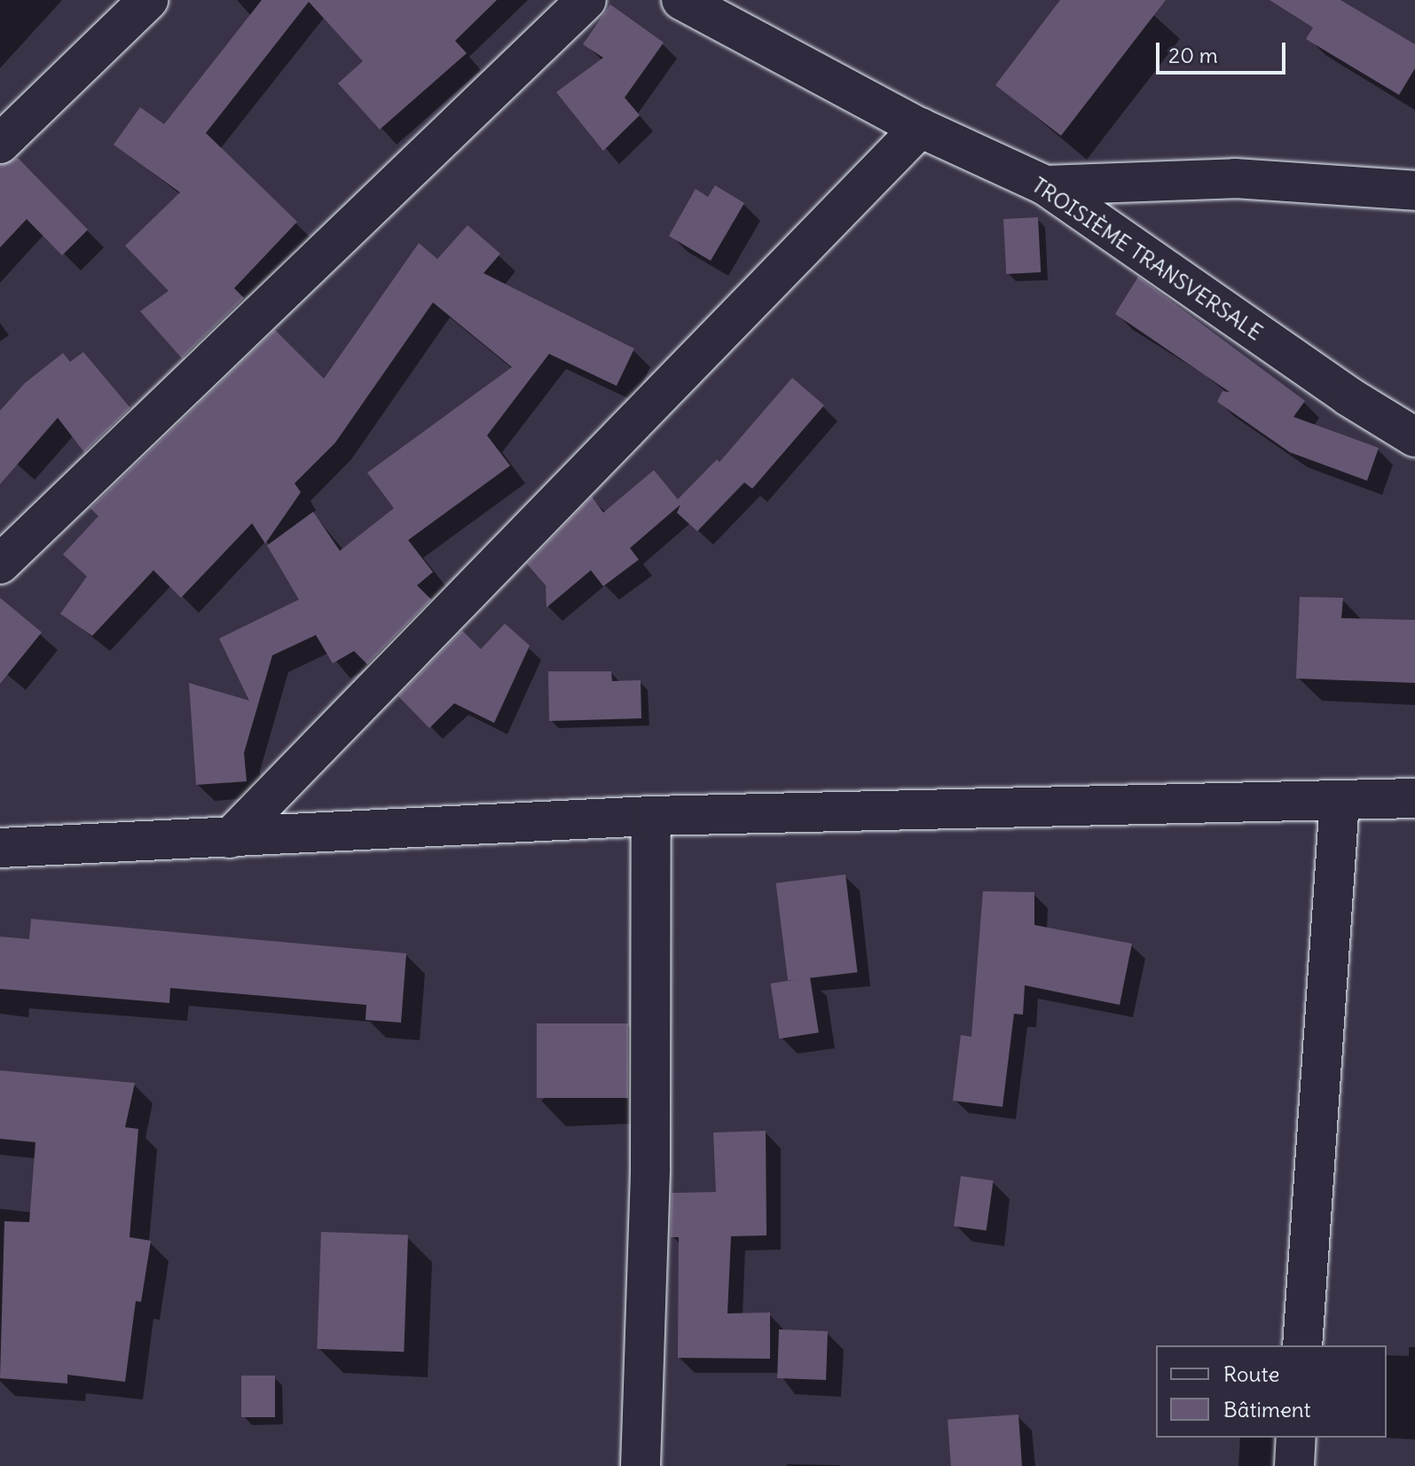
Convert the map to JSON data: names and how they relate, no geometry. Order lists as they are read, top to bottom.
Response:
{
  "streets": {
    "street": ["TROISIÈME TRANSVERSALE"]
  },
  "legend": ["Route", "Bâtiment"],
  "scale_bar": "20 m"
}
